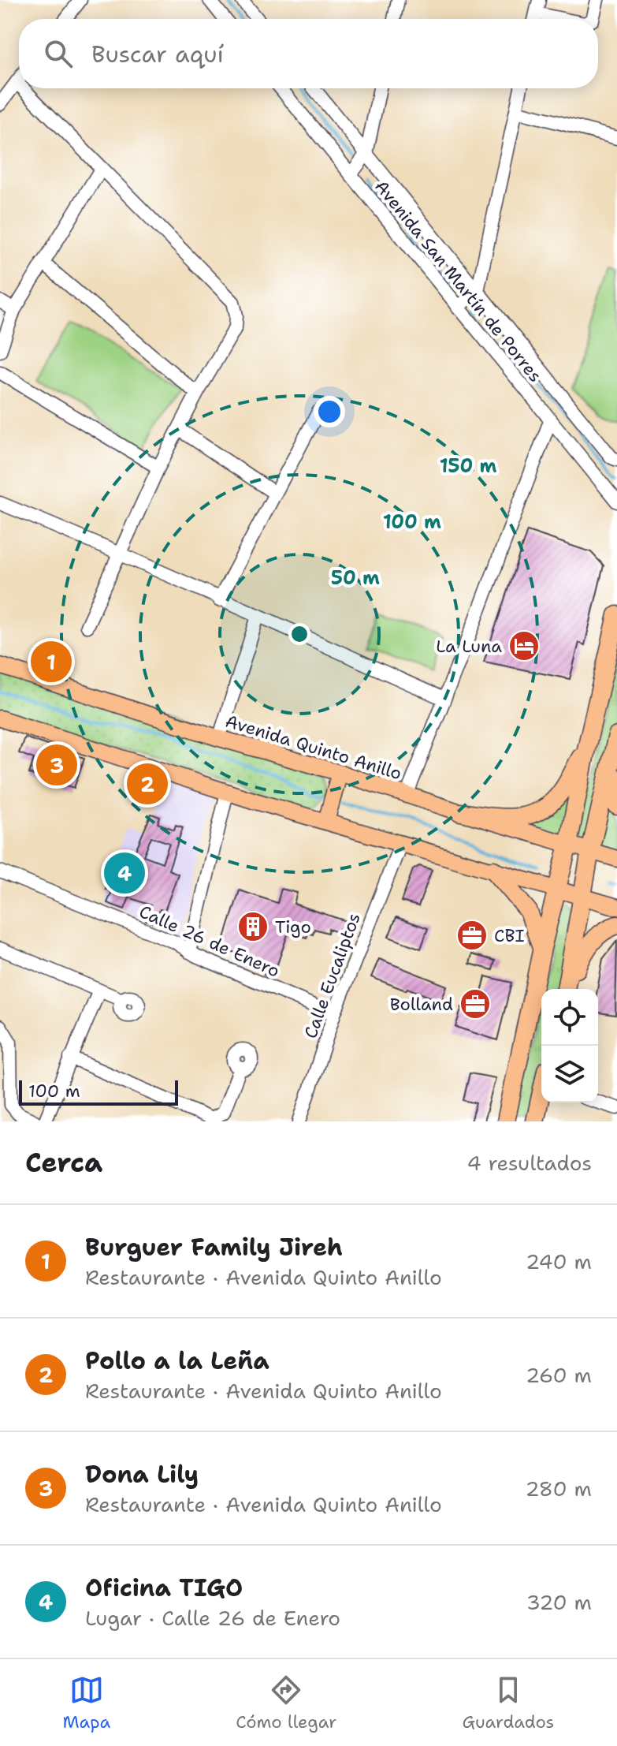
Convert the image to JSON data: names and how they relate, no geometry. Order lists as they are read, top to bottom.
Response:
{
  "streets": {
    "main road": ["Avenida Quinto Anillo"],
    "street": ["Avenida San Martín de Porres", "Calle 26 de Enero", "Calle Eucaliptos"]
  },
  "crossings": [
    ["Calle 26 de Enero", "Calle Eucaliptos"]
  ],
  "places": {
    "hotel": ["La Luna"],
    "building": ["Tigo"],
    "office": ["CBI", "Bolland"]
  },
  "scale_bar": "100 m",
  "page": {
    "search": "Buscar aquí",
    "pins": [
      "1",
      "3",
      "2",
      "4"
    ],
    "scale": "100 m",
    "heading": ["Cerca", "4 resultados"],
    "list": [
      {
        "mark": "1",
        "name": "Burguer Family Jireh",
        "note": "Restaurante · Avenida Quinto Anillo",
        "value": "240 m"
      },
      {
        "mark": "2",
        "name": "Pollo a la Leña",
        "note": "Restaurante · Avenida Quinto Anillo",
        "value": "260 m"
      },
      {
        "mark": "3",
        "name": "Dona Lily",
        "note": "Restaurante · Avenida Quinto Anillo",
        "value": "280 m"
      },
      {
        "mark": "4",
        "name": "Oficina TIGO",
        "note": "Lugar · Calle 26 de Enero",
        "value": "320 m"
      }
    ],
    "nav": ["Mapa", "Cómo llegar", "Guardados"]
  },
  "rings": ["150 m", "100 m", "50 m"]
}
